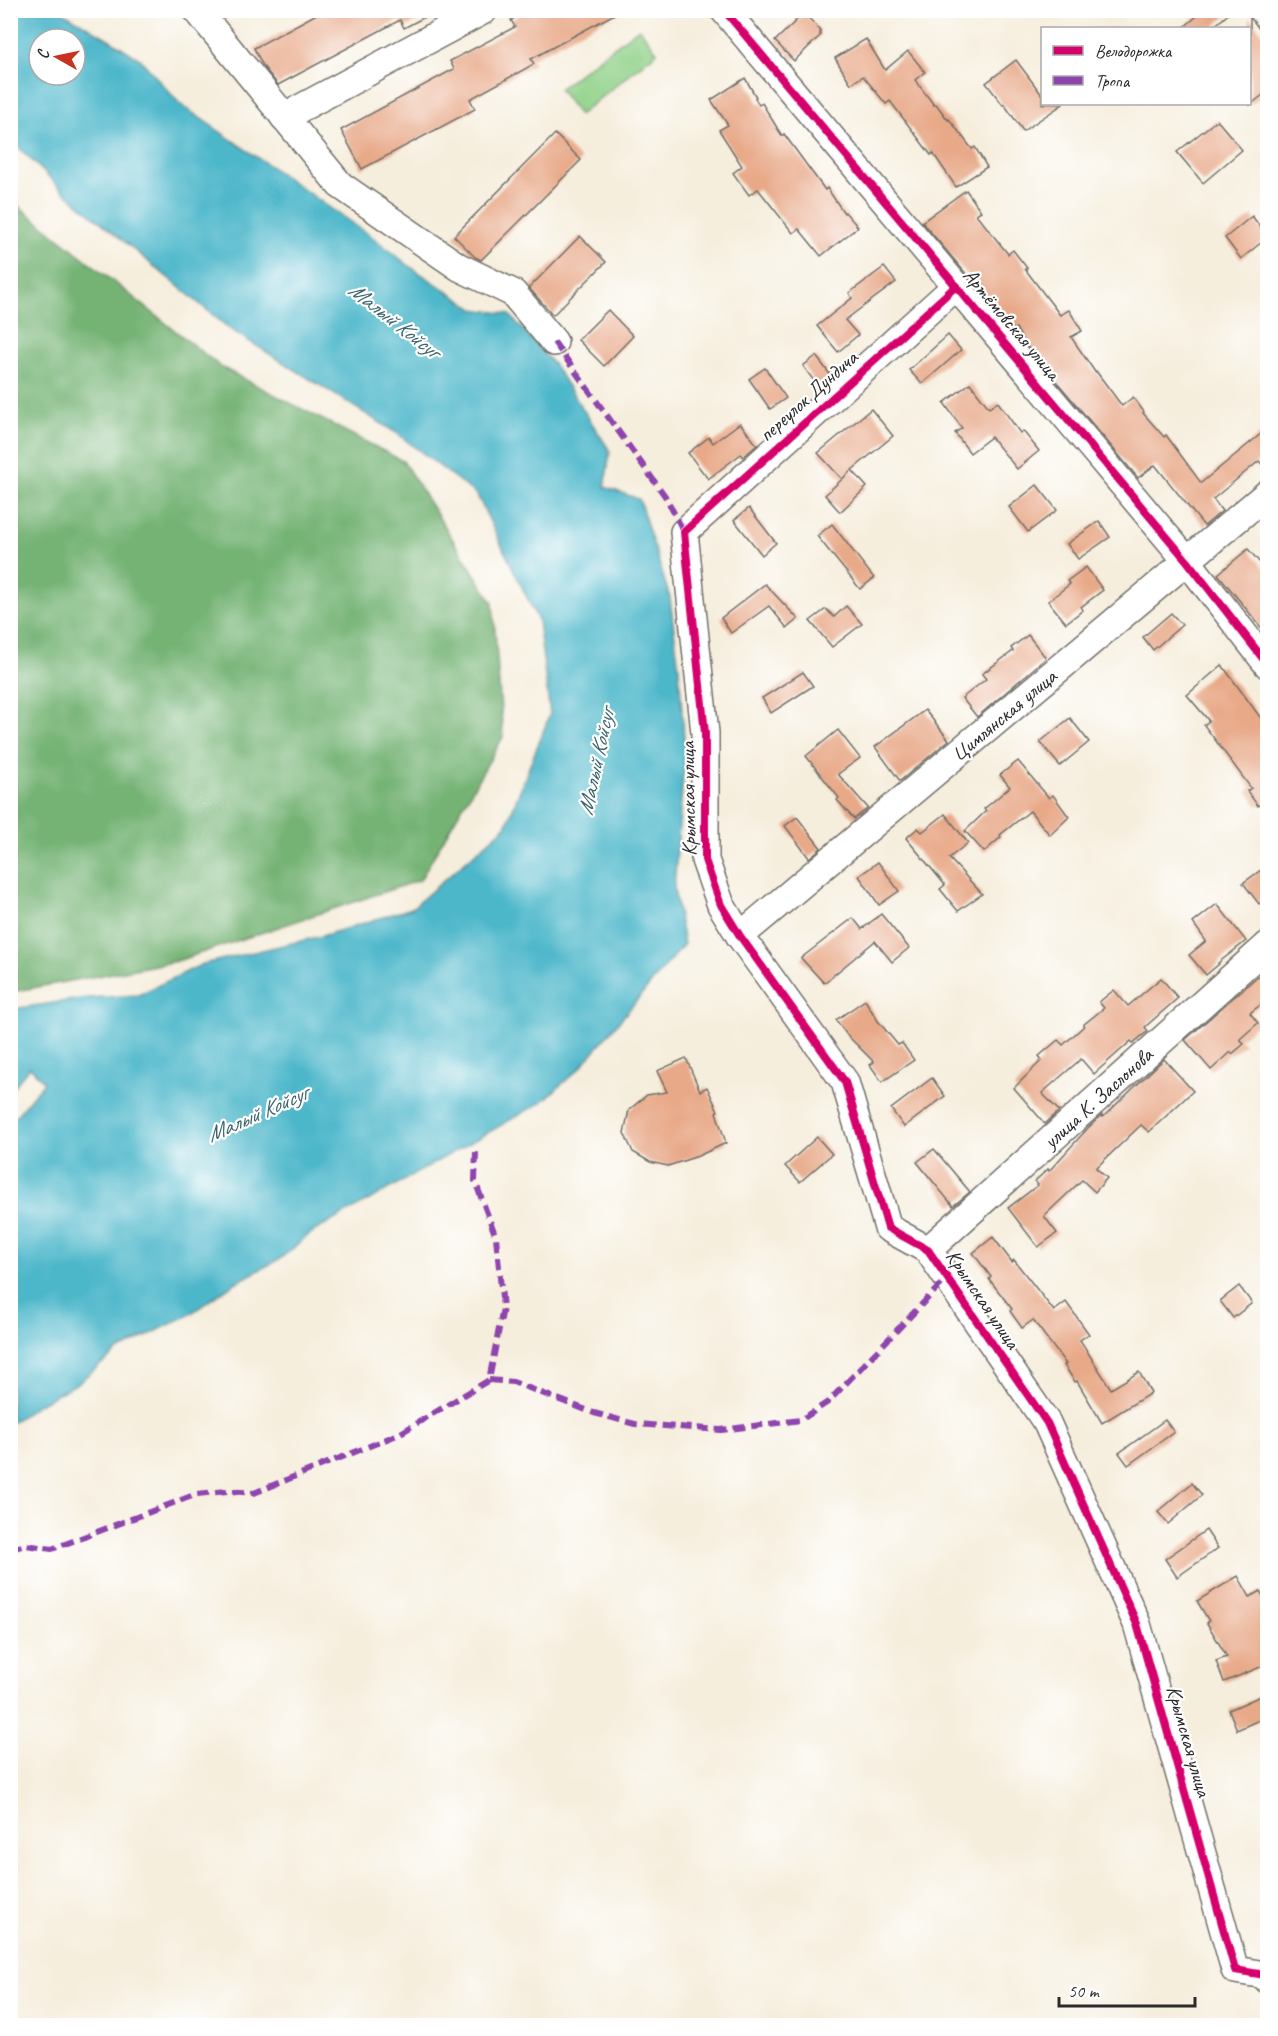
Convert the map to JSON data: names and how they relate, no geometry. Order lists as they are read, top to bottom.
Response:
{
  "streets": {
    "street": [
      "Артёмовская улица",
      "переулок Дундича",
      "Цимлянская улица",
      "Крымская улица",
      "улица К. Заслонова"
    ]
  },
  "crossings": [
    ["Артёмовская улица", "переулок Дундича"],
    ["Артёмовская улица", "Цимлянская улица"],
    ["переулок Дундича", "Крымская улица"],
    ["Цимлянская улица", "Крымская улица"],
    ["Крымская улица", "улица К. Заслонова"]
  ],
  "water": ["Малый Койсуг"],
  "legend": ["Велодорожка", "Тропа"],
  "scale_bar": "50 m",
  "north": "left"
}
